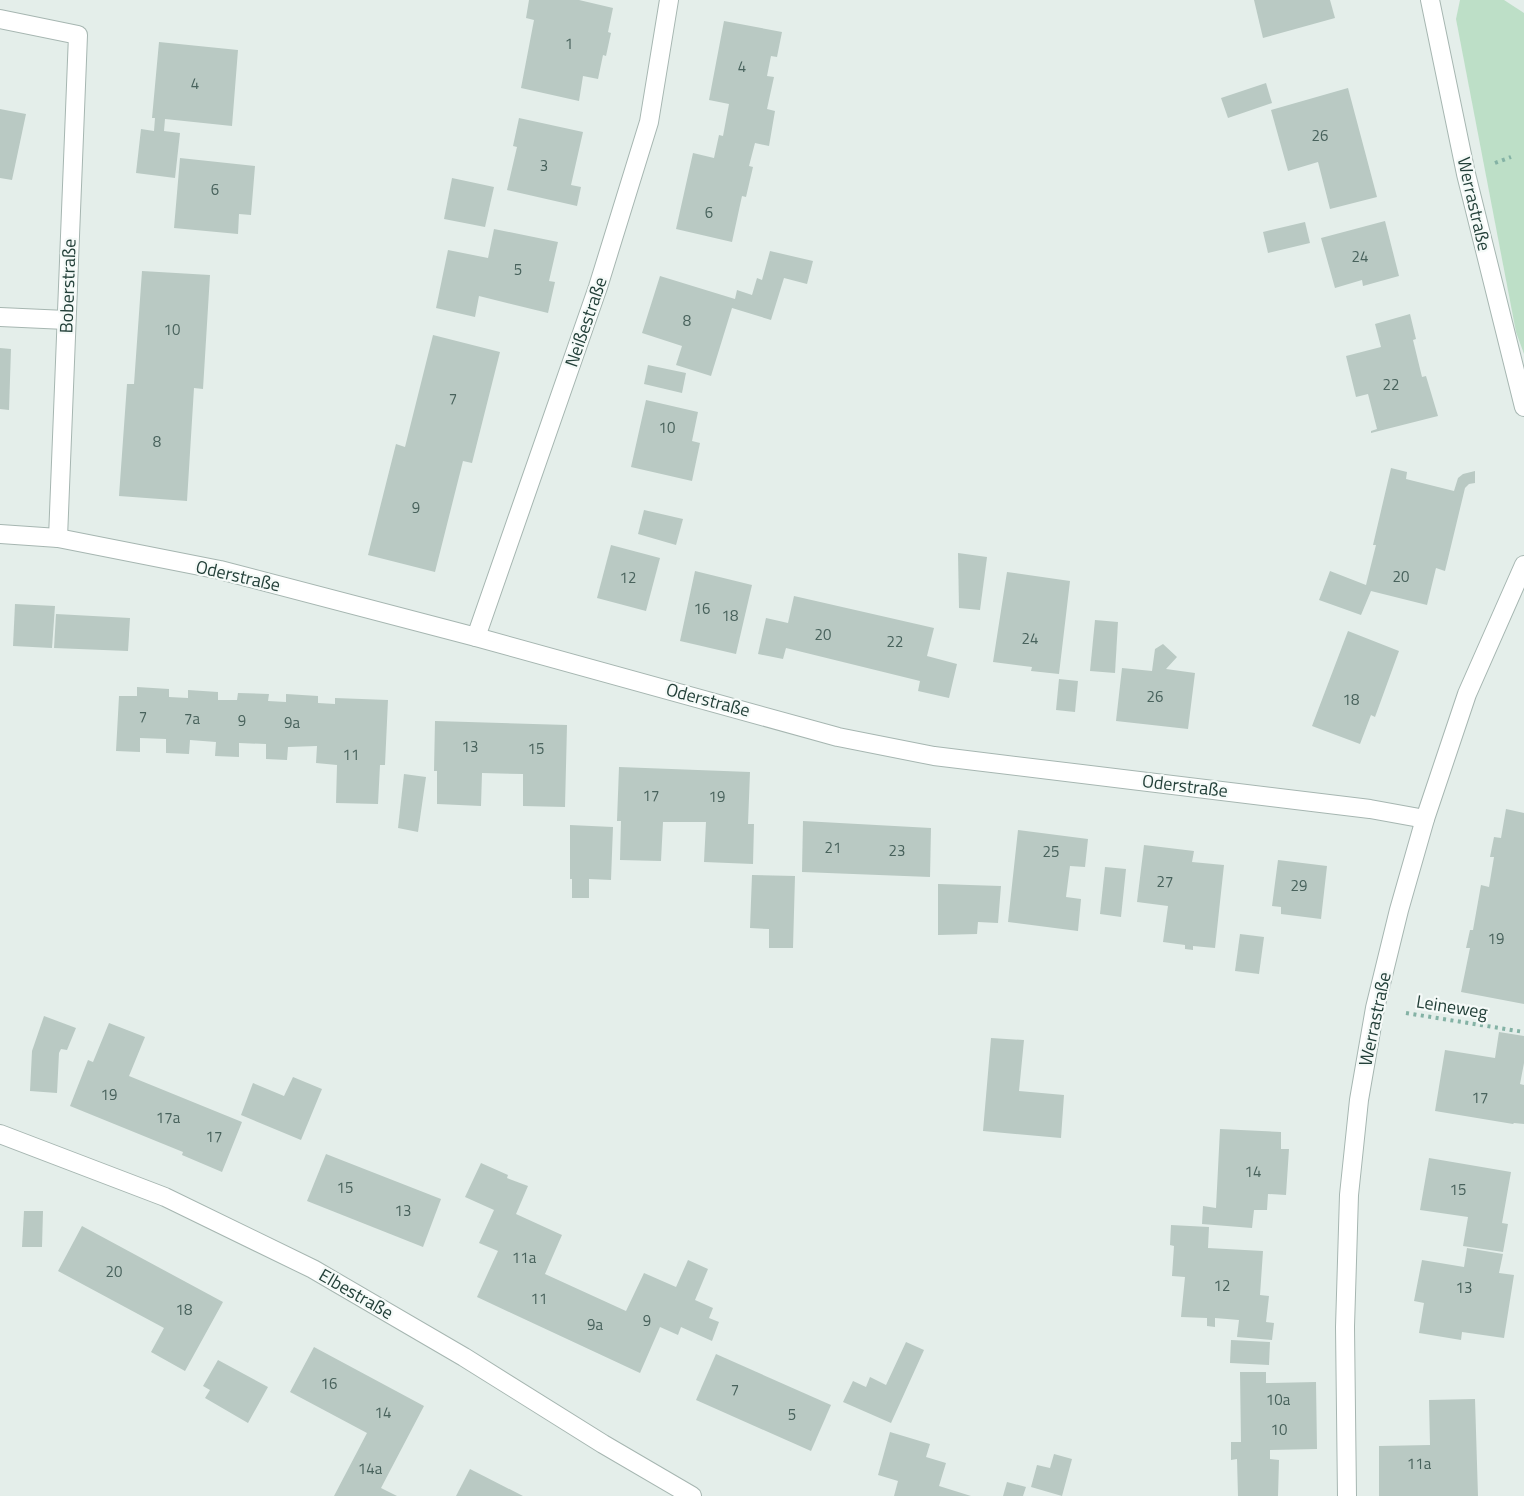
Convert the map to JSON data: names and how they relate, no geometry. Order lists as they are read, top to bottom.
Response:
{
  "streets": {
    "street": [
      "Werrastraße",
      "Boberstraße",
      "Neißestraße",
      "Oderstraße",
      "Elbestraße"
    ],
    "path": ["Leineweg"]
  },
  "crossings": [
    ["Werrastraße", "Oderstraße"],
    ["Werrastraße", "Leineweg"],
    ["Boberstraße", "Oderstraße"],
    ["Neißestraße", "Oderstraße"]
  ],
  "house_numbers": [
    "1",
    "4",
    "4",
    "26",
    "3",
    "6",
    "6",
    "24",
    "5",
    "8",
    "10",
    "22",
    "7",
    "10",
    "8",
    "9",
    "20",
    "12",
    "16",
    "18",
    "20",
    "24",
    "22",
    "26",
    "18",
    "7",
    "7a",
    "9",
    "9a",
    "13",
    "15",
    "11",
    "17",
    "19",
    "21",
    "23",
    "25",
    "27",
    "29",
    "19",
    "19",
    "17",
    "17a",
    "17",
    "14",
    "15",
    "15",
    "13",
    "11a",
    "20",
    "12",
    "13",
    "11",
    "18",
    "9",
    "9a",
    "16",
    "7",
    "10a",
    "14",
    "5",
    "10",
    "11a",
    "14a"
  ]
}
